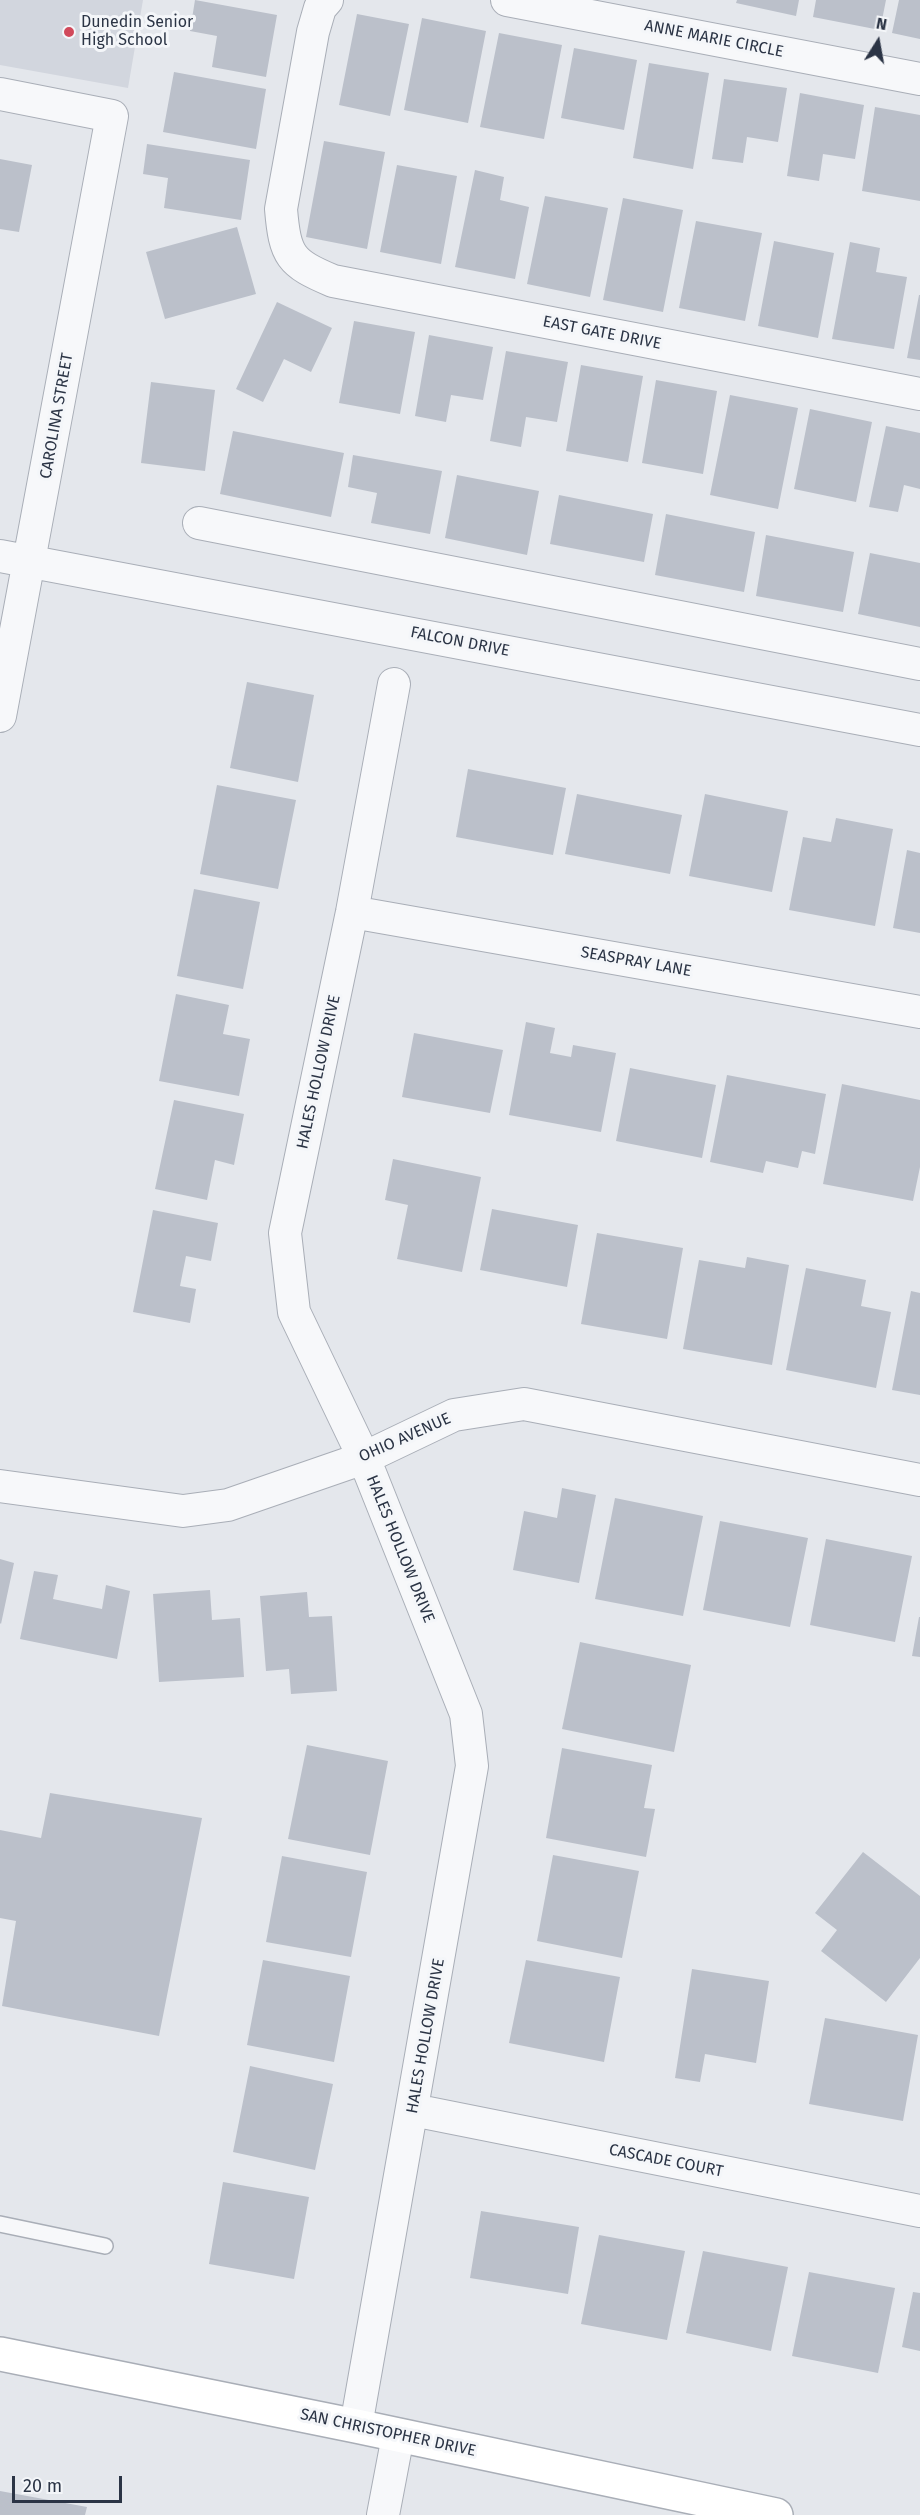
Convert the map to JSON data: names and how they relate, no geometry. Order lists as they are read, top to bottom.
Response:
{
  "streets": {
    "street": [
      "ANNE MARIE CIRCLE",
      "EAST GATE DRIVE",
      "CAROLINA STREET",
      "FALCON DRIVE",
      "SEASPRAY LANE",
      "HALES HOLLOW DRIVE",
      "OHIO AVENUE",
      "CASCADE COURT",
      "SAN CHRISTOPHER DRIVE"
    ]
  },
  "crossings": [
    ["CAROLINA STREET", "FALCON DRIVE"],
    ["SEASPRAY LANE", "HALES HOLLOW DRIVE"],
    ["HALES HOLLOW DRIVE", "OHIO AVENUE"],
    ["HALES HOLLOW DRIVE", "CASCADE COURT"],
    ["HALES HOLLOW DRIVE", "SAN CHRISTOPHER DRIVE"]
  ],
  "places": ["Dunedin Senior High School"],
  "scale_bar": "20 m",
  "north": "top"
}
